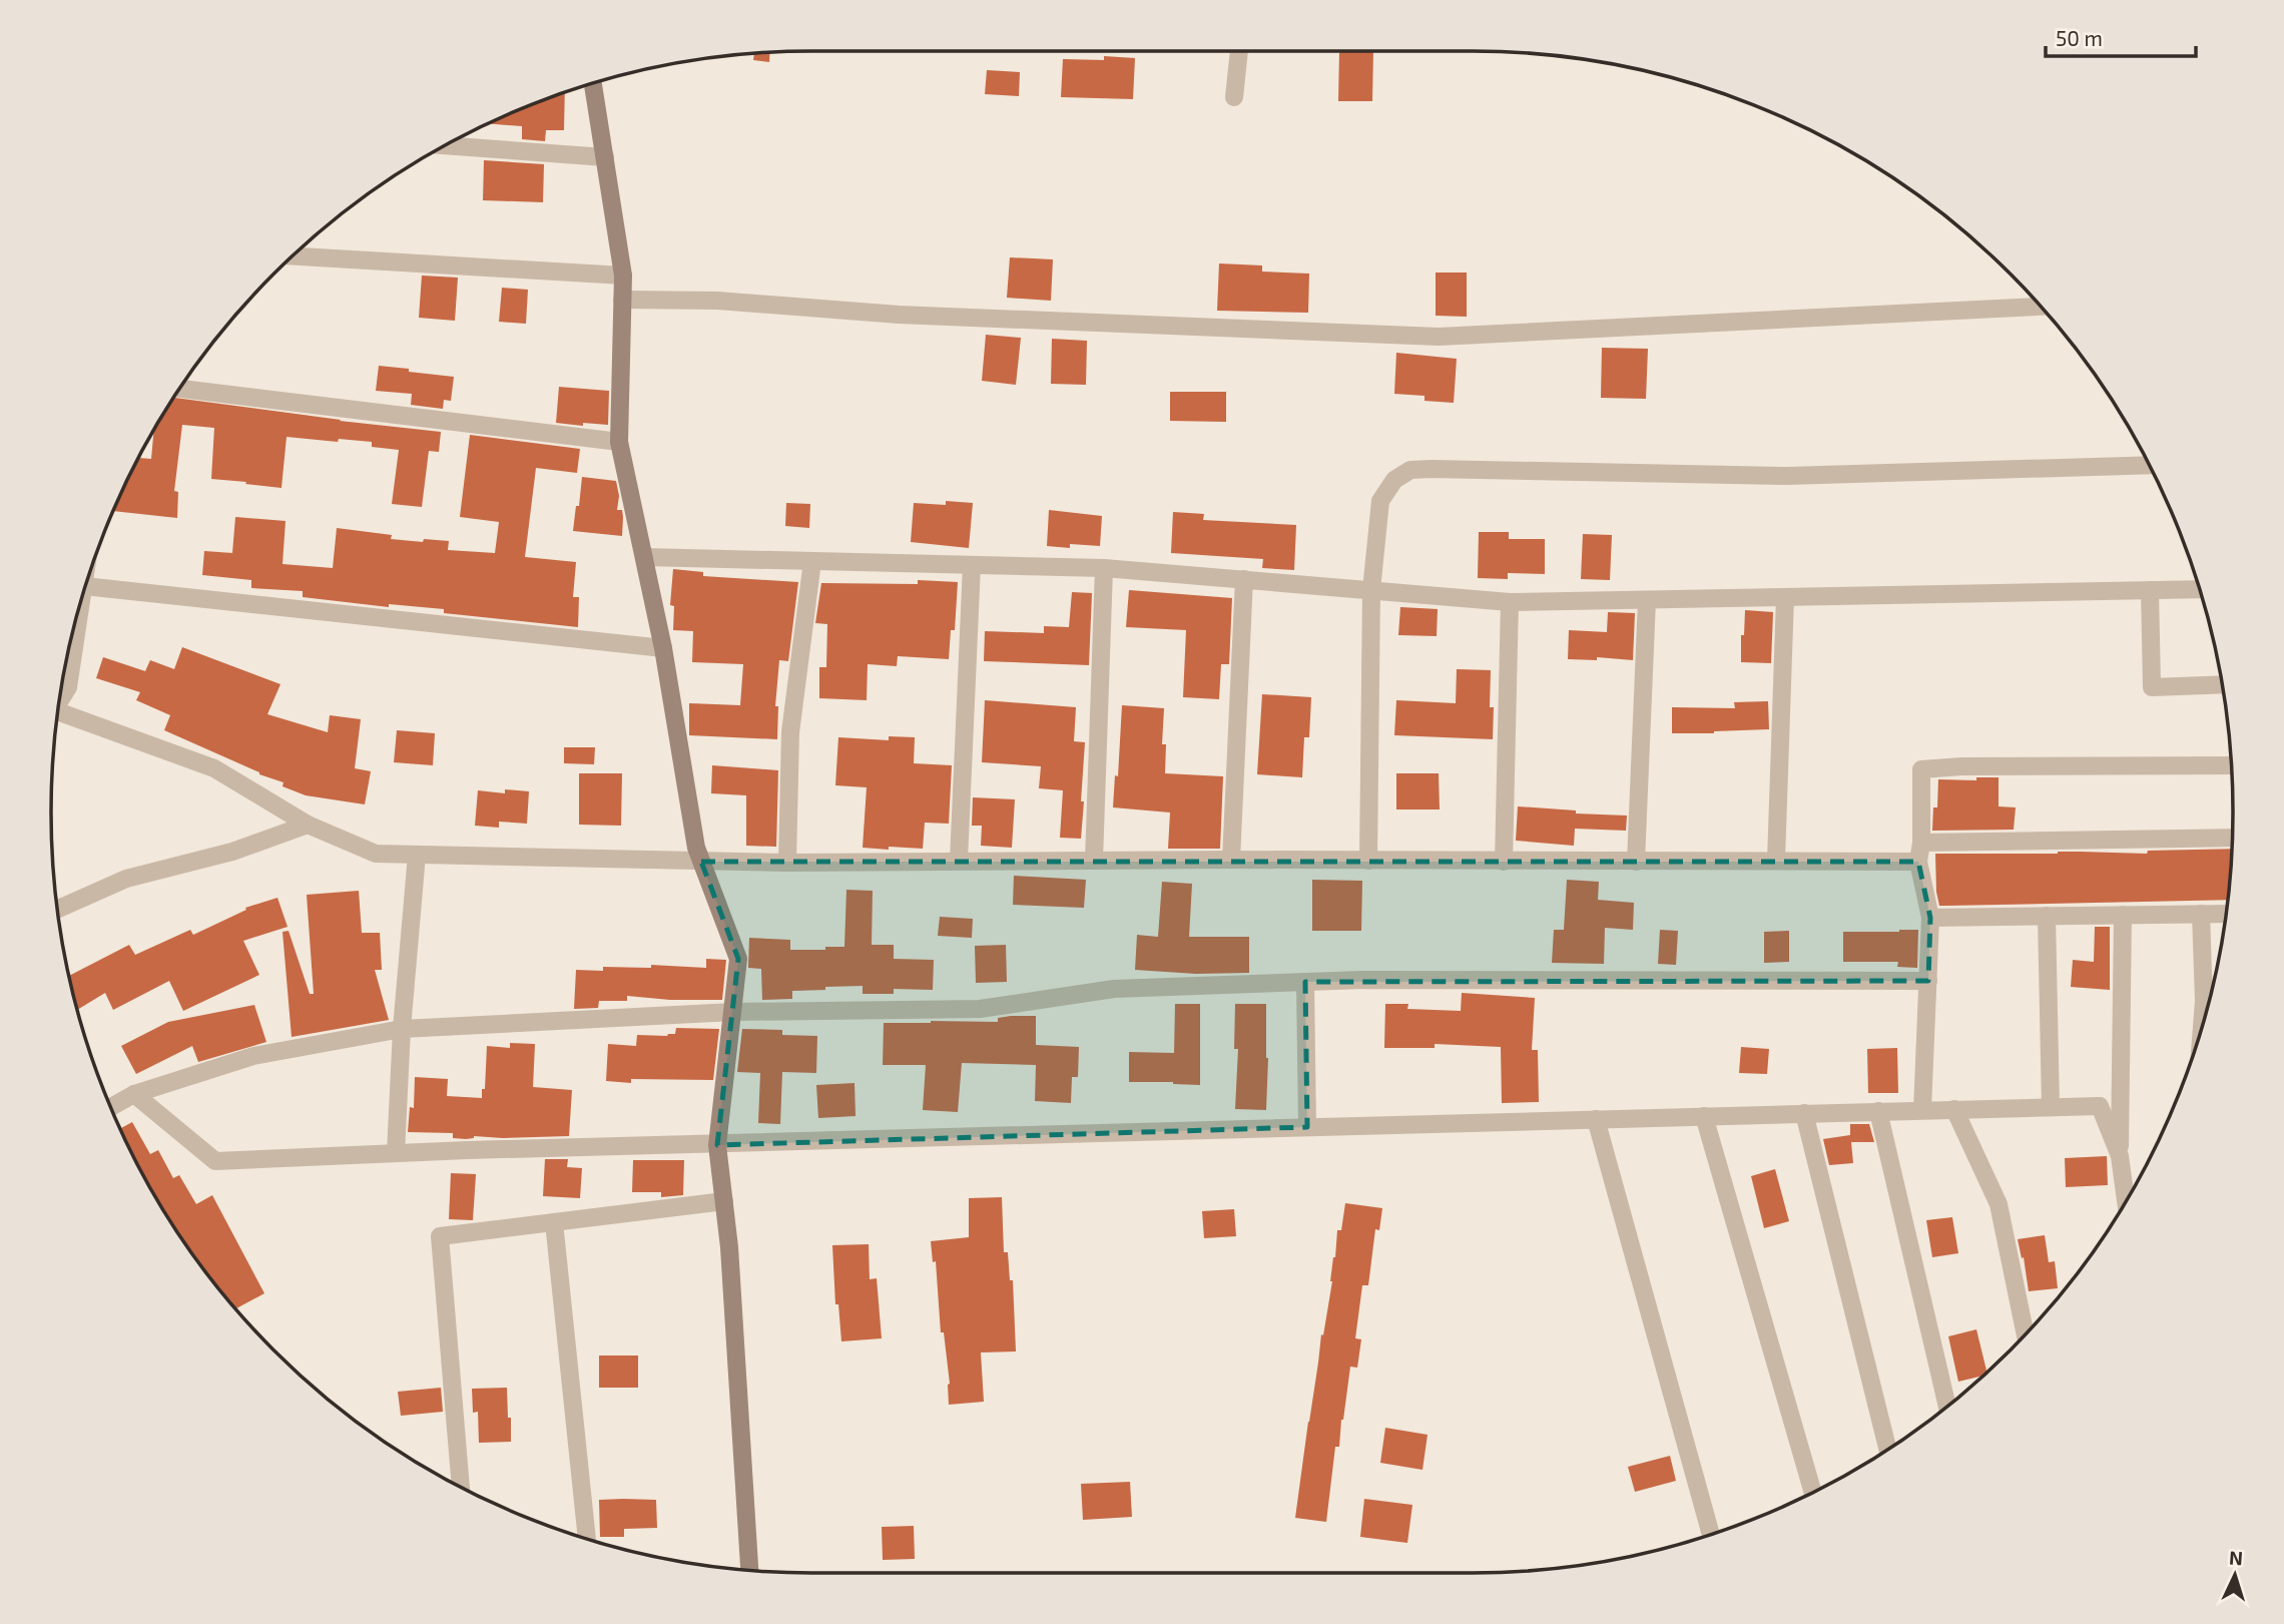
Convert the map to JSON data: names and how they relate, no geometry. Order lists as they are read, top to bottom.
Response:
{
  "scale_bar": "50 m",
  "north": "top"
}
